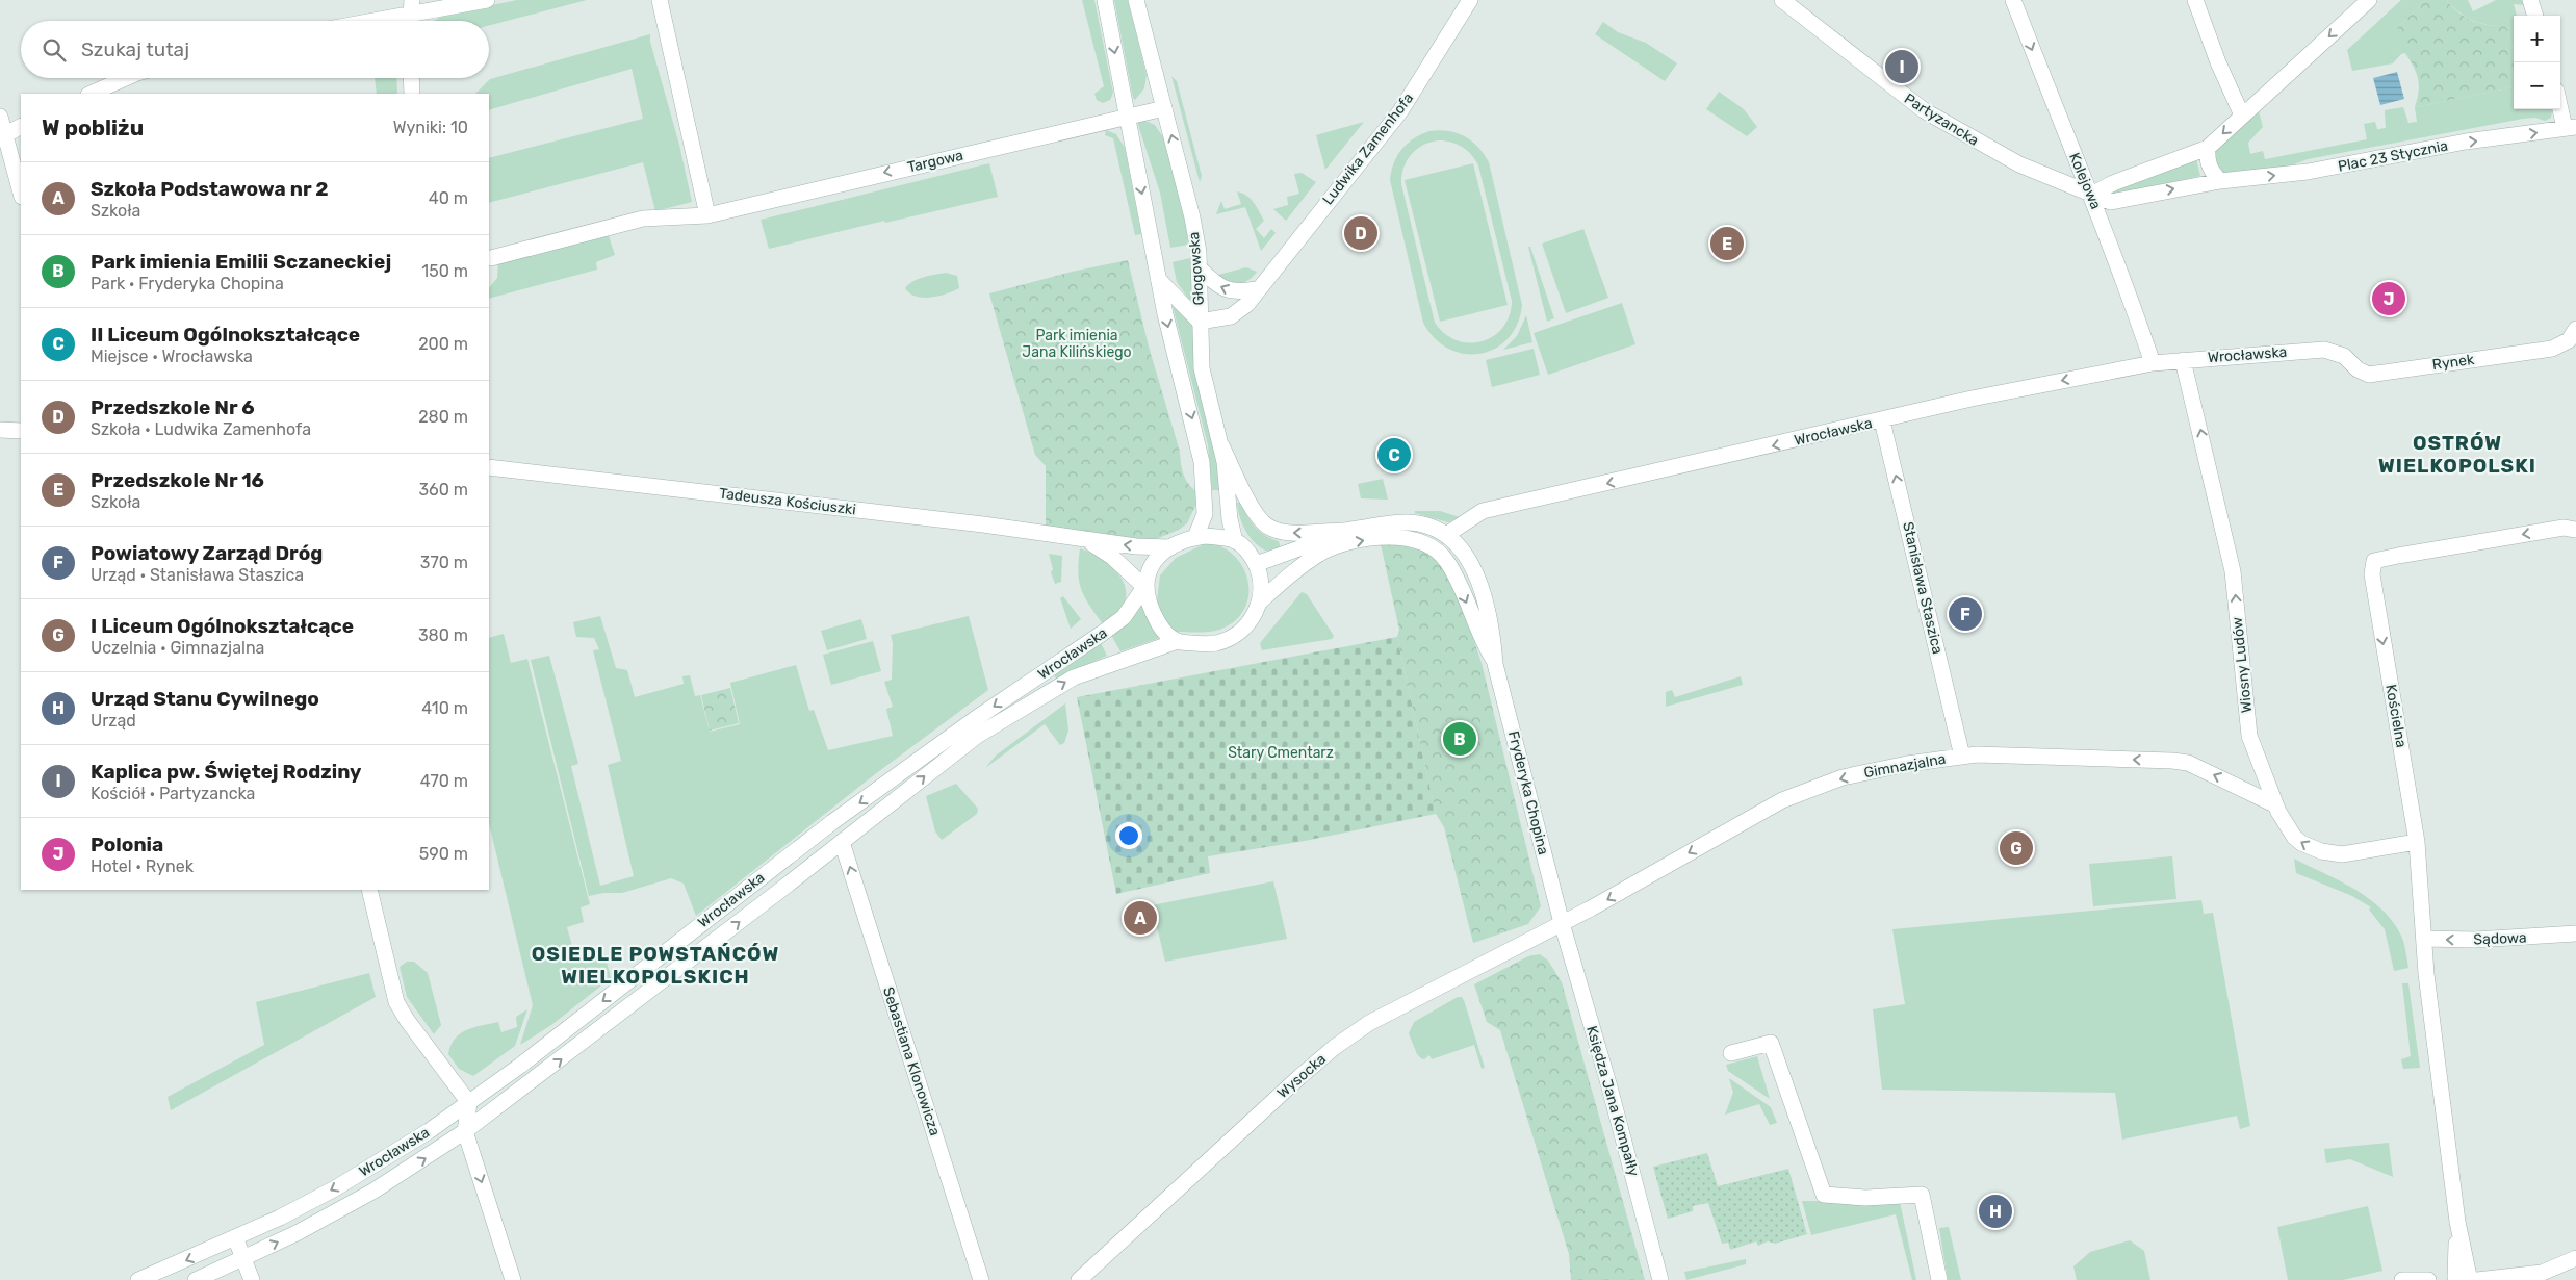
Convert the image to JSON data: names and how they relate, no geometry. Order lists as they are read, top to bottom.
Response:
{
  "streets": {
    "street": [
      "Partyzancka",
      "Ludwika Zamenhofa",
      "Plac 23 Stycznia",
      "Targowa",
      "Kolejowa",
      "Głogowska",
      "Wrocławska",
      "Rynek",
      "Tadeusza Kościuszki",
      "Stanisława Staszica",
      "Wiosny Ludów",
      "Kościelna",
      "Gimnazjalna",
      "Fryderyka Chopina",
      "Sądowa",
      "Sebastiana Klonowicza",
      "Wysocka",
      "Księdza Jana Kompałły"
    ]
  },
  "crossings": [
    ["Partyzancka", "Plac 23 Stycznia"],
    ["Partyzancka", "Kolejowa"],
    ["Ludwika Zamenhofa", "Głogowska"],
    ["Plac 23 Stycznia", "Kolejowa"],
    ["Targowa", "Głogowska"],
    ["Kolejowa", "Wrocławska"],
    ["Głogowska", "Wrocławska"],
    ["Głogowska", "Tadeusza Kościuszki"],
    ["Głogowska", "Fryderyka Chopina"],
    ["Wrocławska", "Rynek"],
    ["Wrocławska", "Tadeusza Kościuszki"],
    ["Wrocławska", "Stanisława Staszica"],
    ["Wrocławska", "Wiosny Ludów"],
    ["Wrocławska", "Fryderyka Chopina"],
    ["Wrocławska", "Sebastiana Klonowicza"],
    ["Tadeusza Kościuszki", "Fryderyka Chopina"],
    ["Stanisława Staszica", "Gimnazjalna"],
    ["Wiosny Ludów", "Kościelna"],
    ["Wiosny Ludów", "Gimnazjalna"],
    ["Kościelna", "Sądowa"],
    ["Gimnazjalna", "Fryderyka Chopina"],
    ["Gimnazjalna", "Wysocka"],
    ["Gimnazjalna", "Księdza Jana Kompałły"],
    ["Fryderyka Chopina", "Wysocka"],
    ["Fryderyka Chopina", "Księdza Jana Kompałły"],
    ["Wysocka", "Księdza Jana Kompałły"]
  ],
  "one_way": [
    "Plac 23 Stycznia",
    "Targowa",
    "Kolejowa",
    "Stanisława Staszica",
    "Wiosny Ludów",
    "Gimnazjalna",
    "Sądowa",
    "Sebastiana Klonowicza"
  ],
  "districts": ["OSTRÓW WIELKOPOLSKI", "OSIEDLE POWSTAŃCÓW WIELKOPOLSKICH"],
  "parks": ["Park imienia Jana Kilińskiego", "Stary Cmentarz"],
  "page": {
    "map_buttons": ["+", "−"],
    "search": "Szukaj tutaj",
    "pins": [
      "I",
      "D",
      "E",
      "J",
      "C",
      "F",
      "B",
      "G",
      "A",
      "H"
    ],
    "heading": ["W pobliżu", "Wyniki: 10"],
    "list": [
      {
        "mark": "A",
        "name": "Szkoła Podstawowa nr 2",
        "note": "Szkoła",
        "value": "40 m"
      },
      {
        "mark": "B",
        "name": "Park imienia Emilii Sczaneckiej",
        "note": "Park · Fryderyka Chopina",
        "value": "150 m"
      },
      {
        "mark": "C",
        "name": "II Liceum Ogólnokształcące",
        "note": "Miejsce · Wrocławska",
        "value": "200 m"
      },
      {
        "mark": "D",
        "name": "Przedszkole Nr 6",
        "note": "Szkoła · Ludwika Zamenhofa",
        "value": "280 m"
      },
      {
        "mark": "E",
        "name": "Przedszkole Nr 16",
        "note": "Szkoła",
        "value": "360 m"
      },
      {
        "mark": "F",
        "name": "Powiatowy Zarząd Dróg",
        "note": "Urząd · Stanisława Staszica",
        "value": "370 m"
      },
      {
        "mark": "G",
        "name": "I Liceum Ogólnokształcące",
        "note": "Uczelnia · Gimnazjalna",
        "value": "380 m"
      },
      {
        "mark": "H",
        "name": "Urząd Stanu Cywilnego",
        "note": "Urząd",
        "value": "410 m"
      },
      {
        "mark": "I",
        "name": "Kaplica pw. Świętej Rodziny",
        "note": "Kościół · Partyzancka",
        "value": "470 m"
      },
      {
        "mark": "J",
        "name": "Polonia",
        "note": "Hotel · Rynek",
        "value": "590 m"
      }
    ]
  }
}
